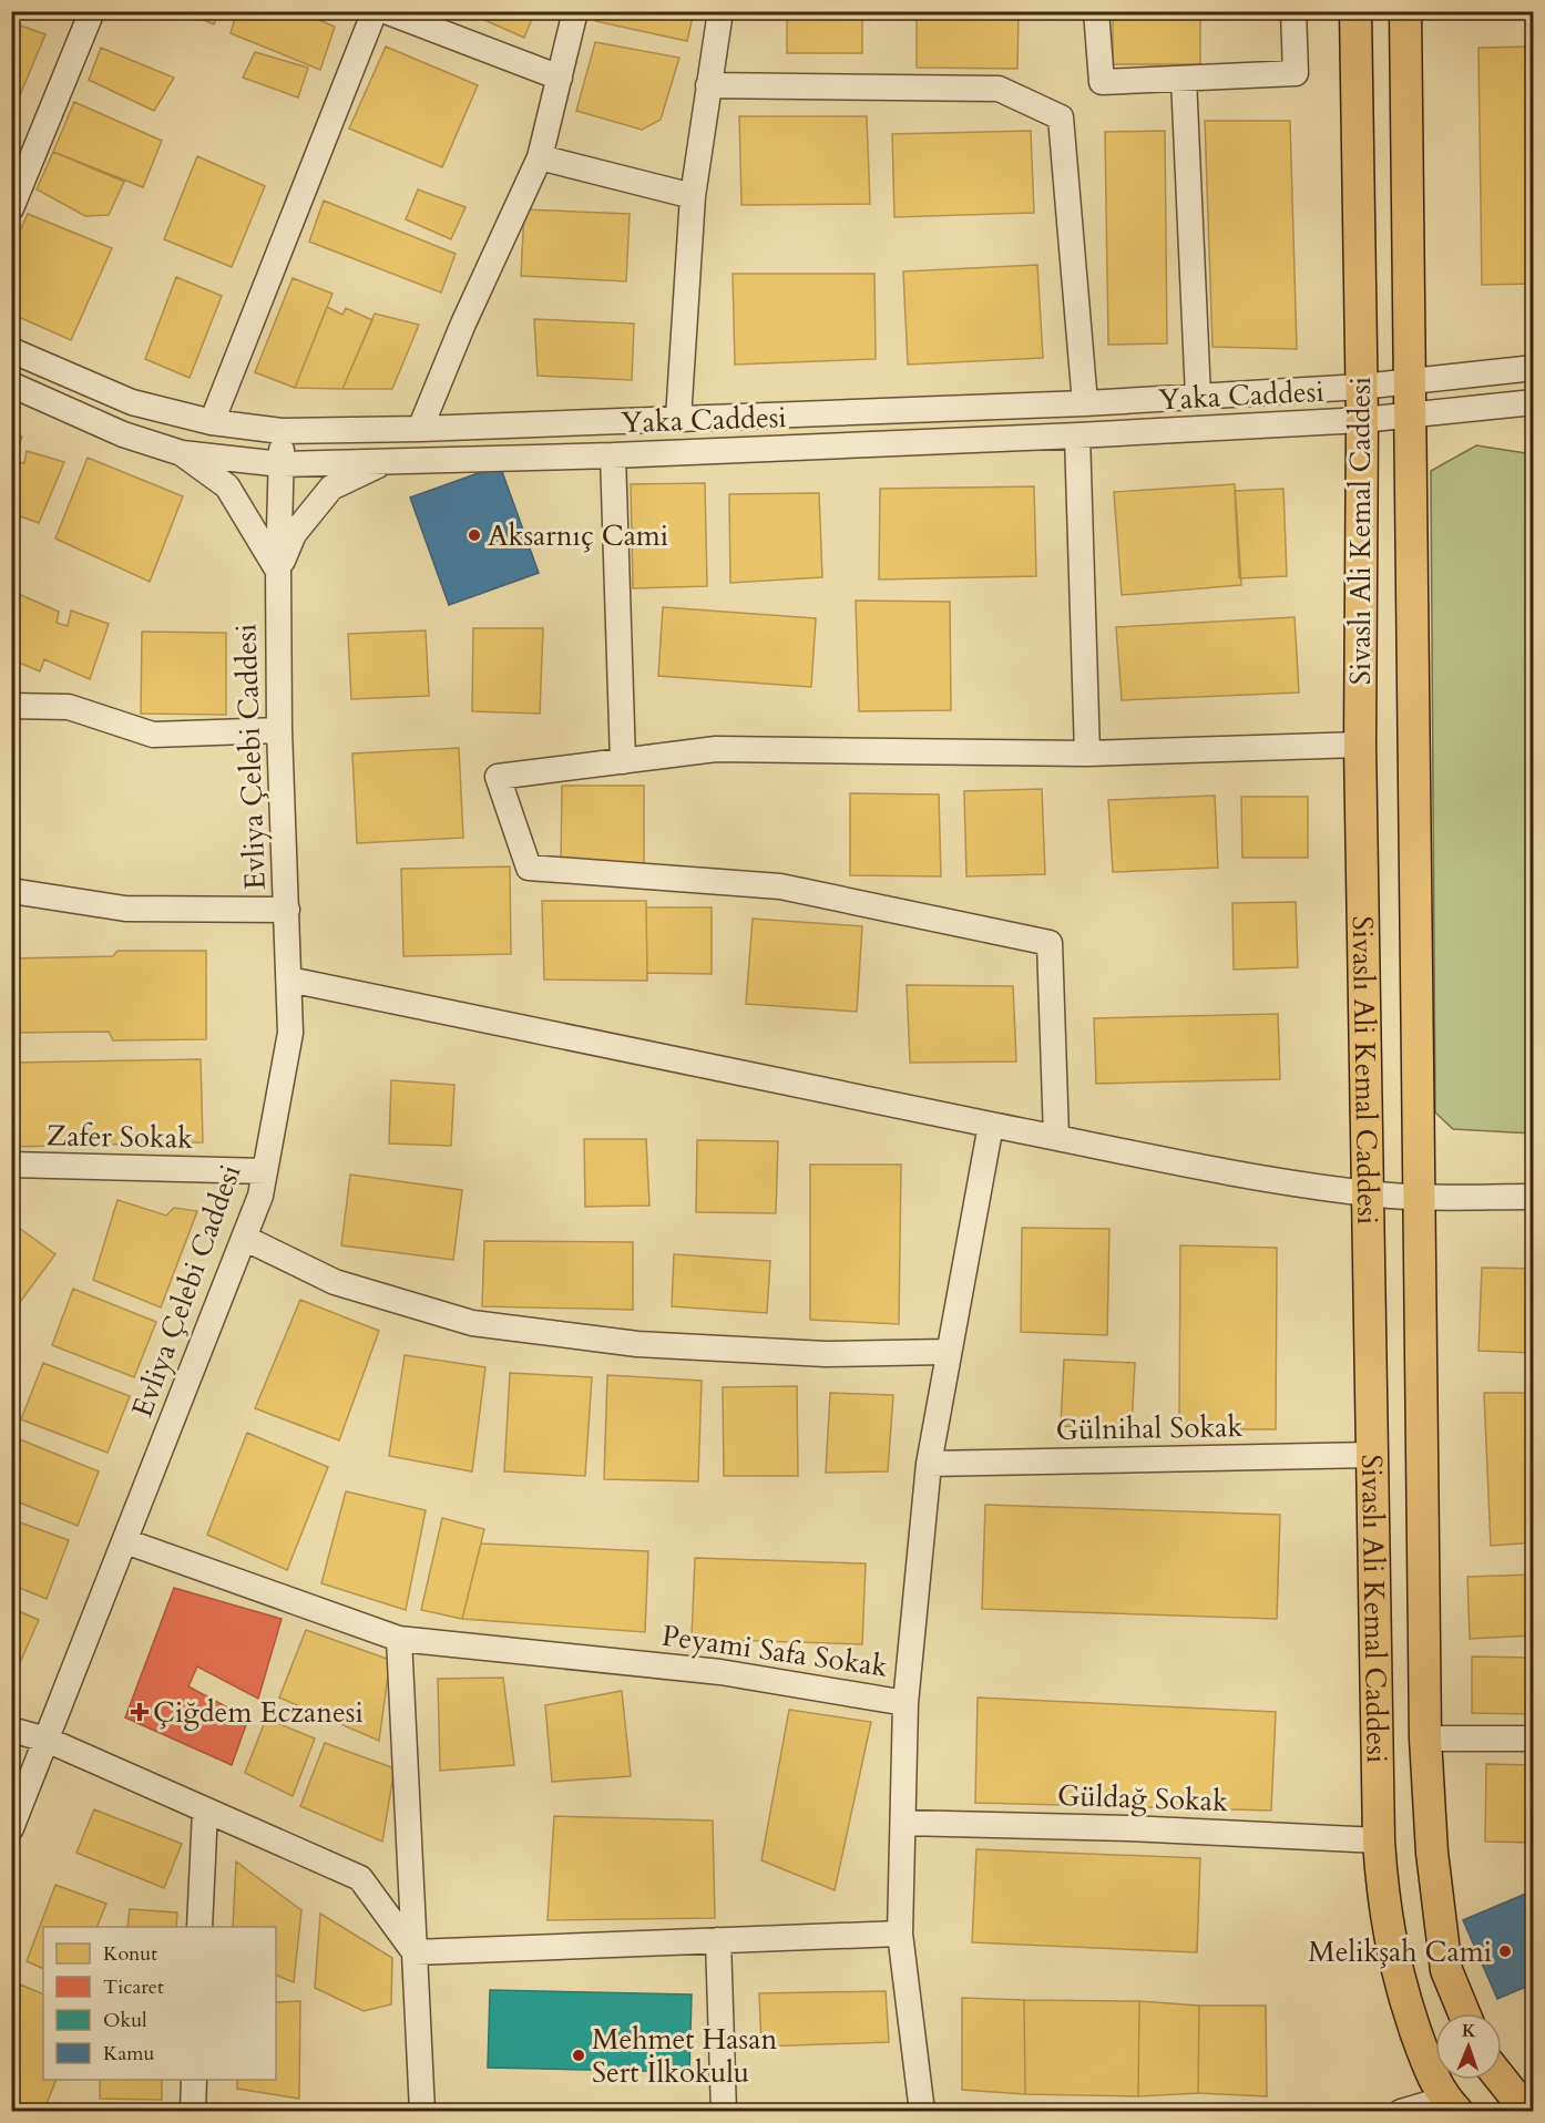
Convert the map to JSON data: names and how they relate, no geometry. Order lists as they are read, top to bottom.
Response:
{
  "streets": {
    "main road": ["Sivaslı Ali Kemal Caddesi"],
    "street": [
      "Yaka Caddesi",
      "Evliya Çelebi Caddesi",
      "Zafer Sokak",
      "Gülnihal Sokak",
      "Peyami Safa Sokak",
      "Güldağ Sokak"
    ]
  },
  "crossings": [
    ["Yaka Caddesi", "Sivaslı Ali Kemal Caddesi"],
    ["Yaka Caddesi", "Evliya Çelebi Caddesi"],
    ["Sivaslı Ali Kemal Caddesi", "Gülnihal Sokak"],
    ["Sivaslı Ali Kemal Caddesi", "Güldağ Sokak"],
    ["Evliya Çelebi Caddesi", "Zafer Sokak"],
    ["Evliya Çelebi Caddesi", "Peyami Safa Sokak"],
    ["Peyami Safa Sokak", "Güldağ Sokak"]
  ],
  "places": {
    "other": ["Aksarnıç Cami", "Melikşah Cami", "Mehmet Hasan Sert İlkokulu"],
    "health": ["Çiğdem Eczanesi"]
  },
  "legend": [
    "Konut",
    "Ticaret",
    "Okul",
    "Kamu"
  ],
  "north": "top"
}
